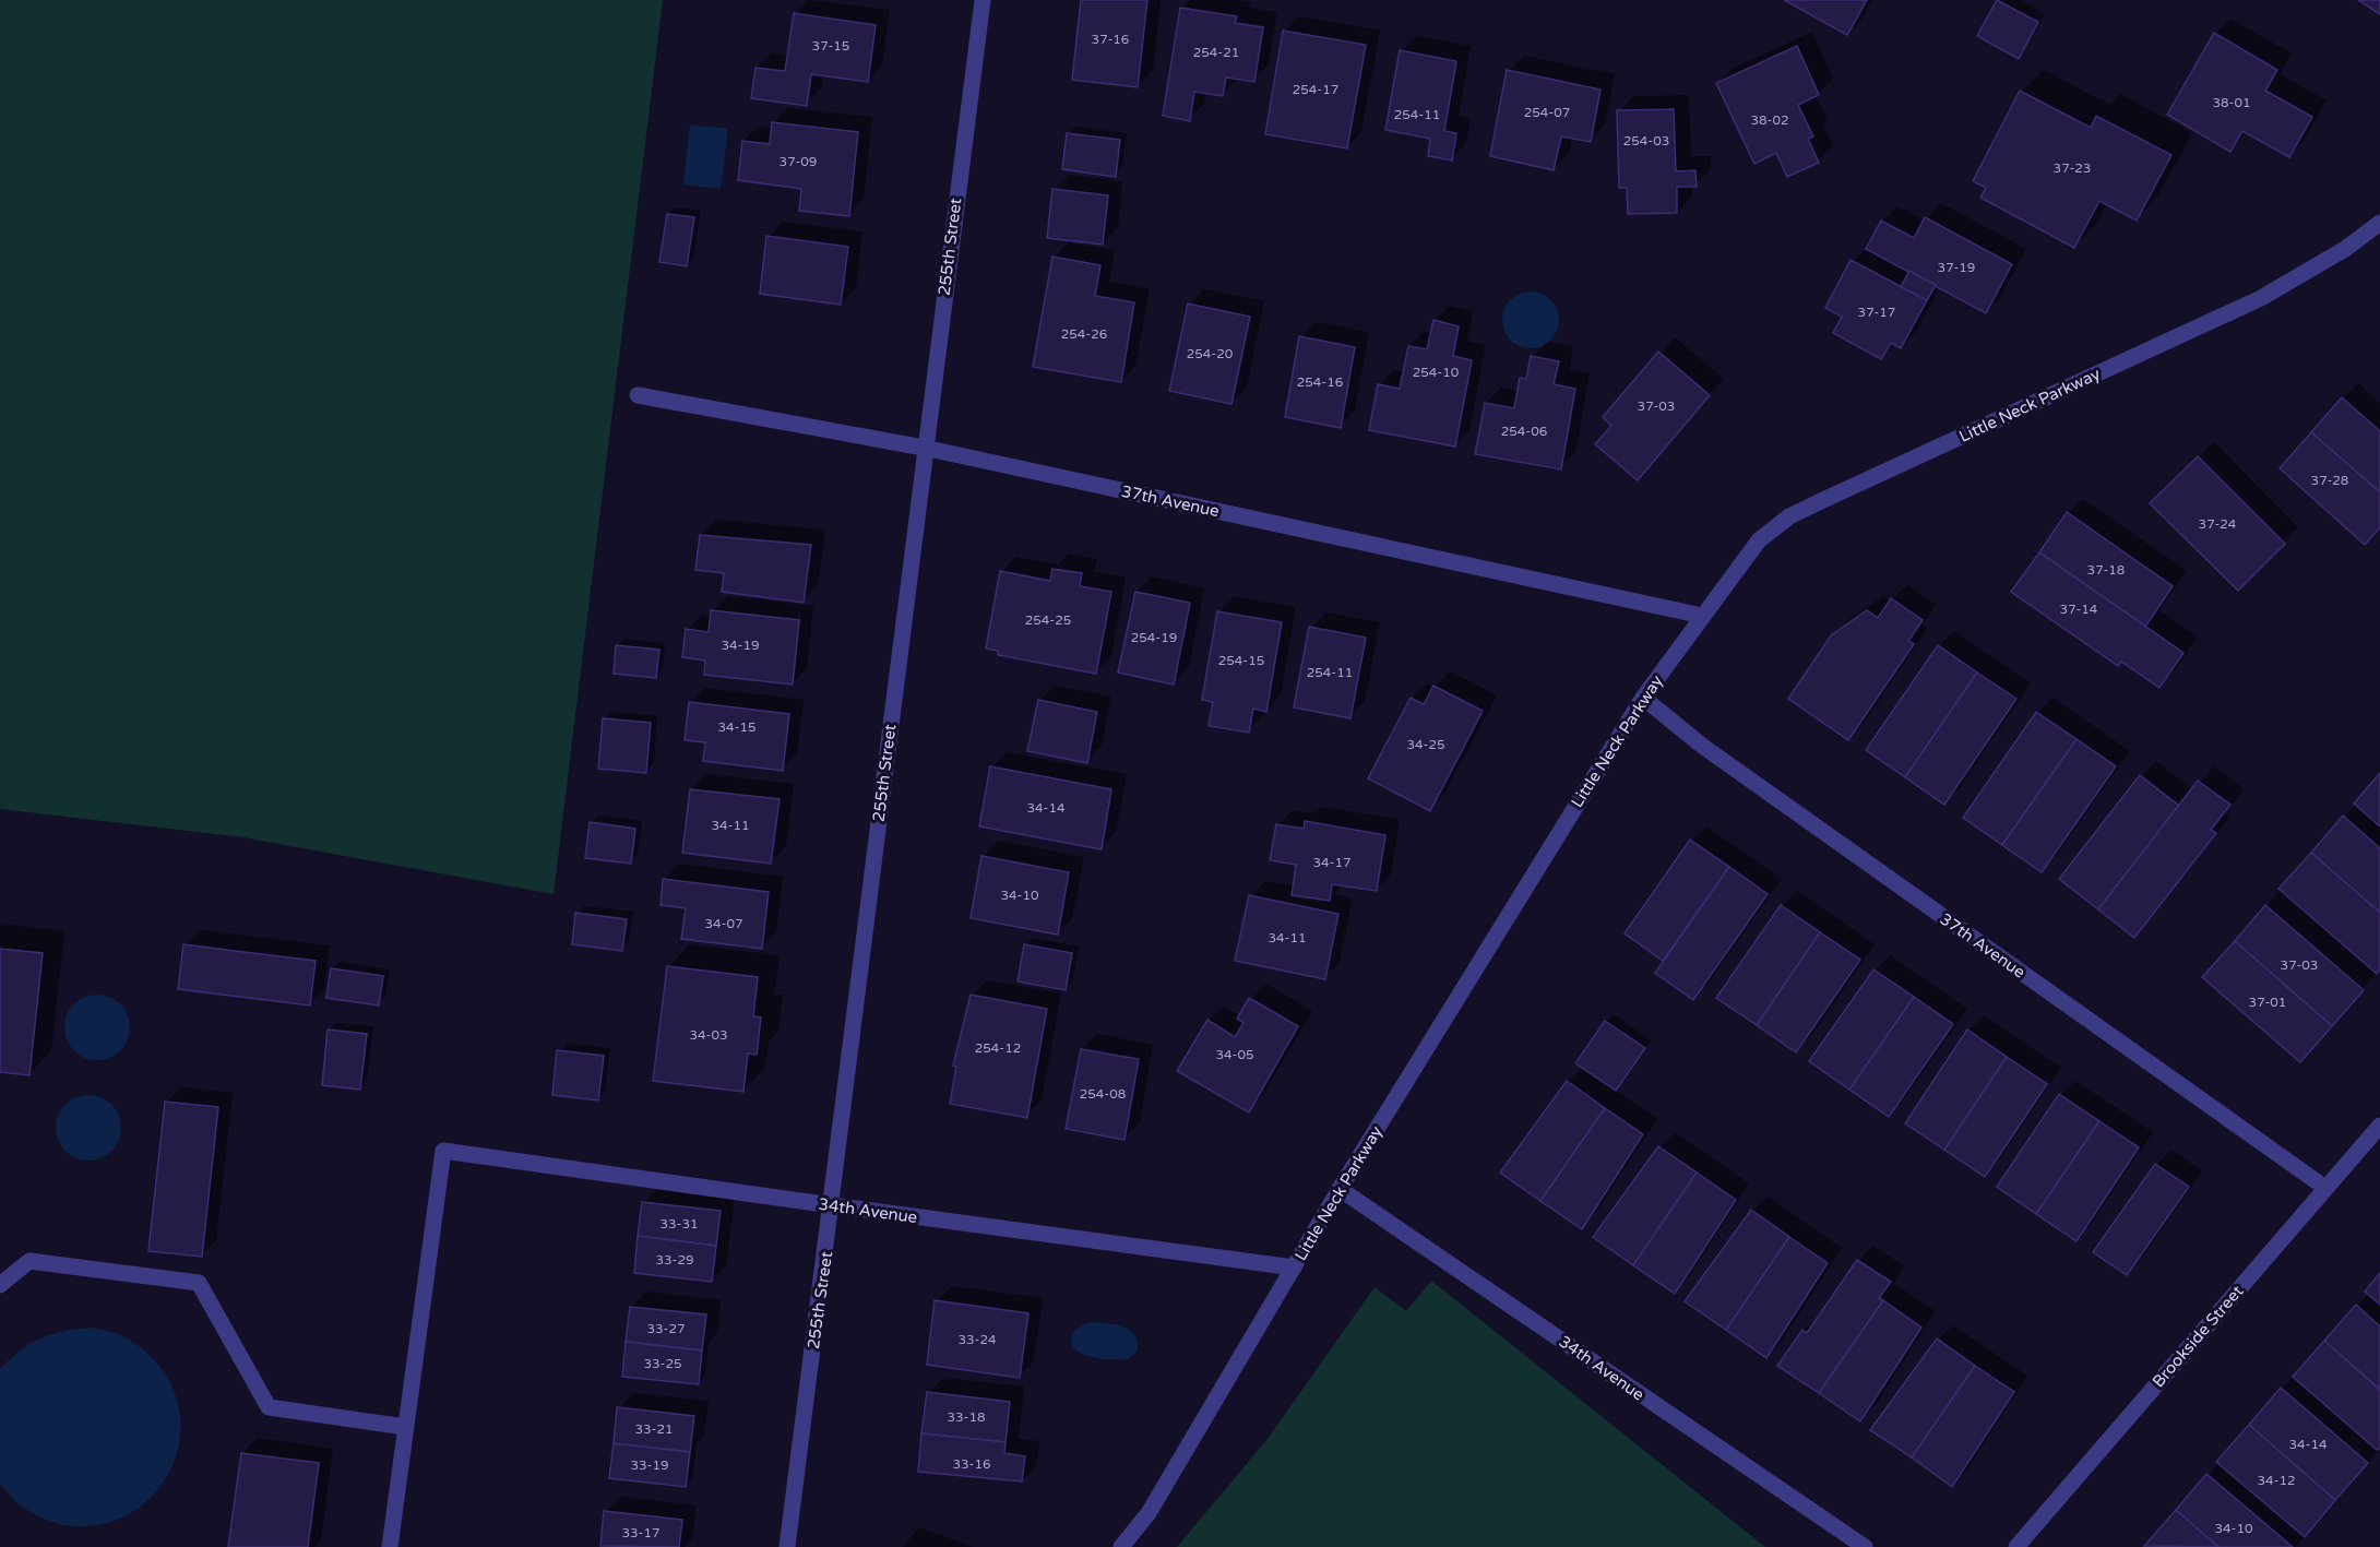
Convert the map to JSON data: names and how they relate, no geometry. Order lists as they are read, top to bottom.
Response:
{
  "streets": {
    "street": [
      "255th Street",
      "Little Neck Parkway",
      "37th Avenue",
      "34th Avenue",
      "Brookside Street"
    ]
  },
  "crossings": [
    ["255th Street", "37th Avenue"],
    ["255th Street", "34th Avenue"],
    ["Little Neck Parkway", "37th Avenue"],
    ["Little Neck Parkway", "34th Avenue"],
    ["37th Avenue", "Brookside Street"]
  ],
  "house_numbers": [
    "37-16",
    "37-15",
    "254-21",
    "254-17",
    "38-01",
    "254-07",
    "254-11",
    "38-02",
    "254-03",
    "37-09",
    "37-23",
    "37-19",
    "37-17",
    "254-26",
    "254-20",
    "254-10",
    "254-16",
    "37-03",
    "254-06",
    "37-28",
    "37-24",
    "37-18",
    "37-14",
    "254-25",
    "254-19",
    "34-19",
    "254-15",
    "254-11",
    "34-15",
    "34-25",
    "34-14",
    "34-11",
    "34-17",
    "34-10",
    "34-07",
    "34-11",
    "37-03",
    "37-01",
    "34-03",
    "254-12",
    "34-05",
    "254-08",
    "33-31",
    "33-29",
    "33-27",
    "33-24",
    "33-25",
    "33-18",
    "33-21",
    "34-14",
    "33-16",
    "33-19",
    "34-12",
    "34-10",
    "33-17"
  ]
}
